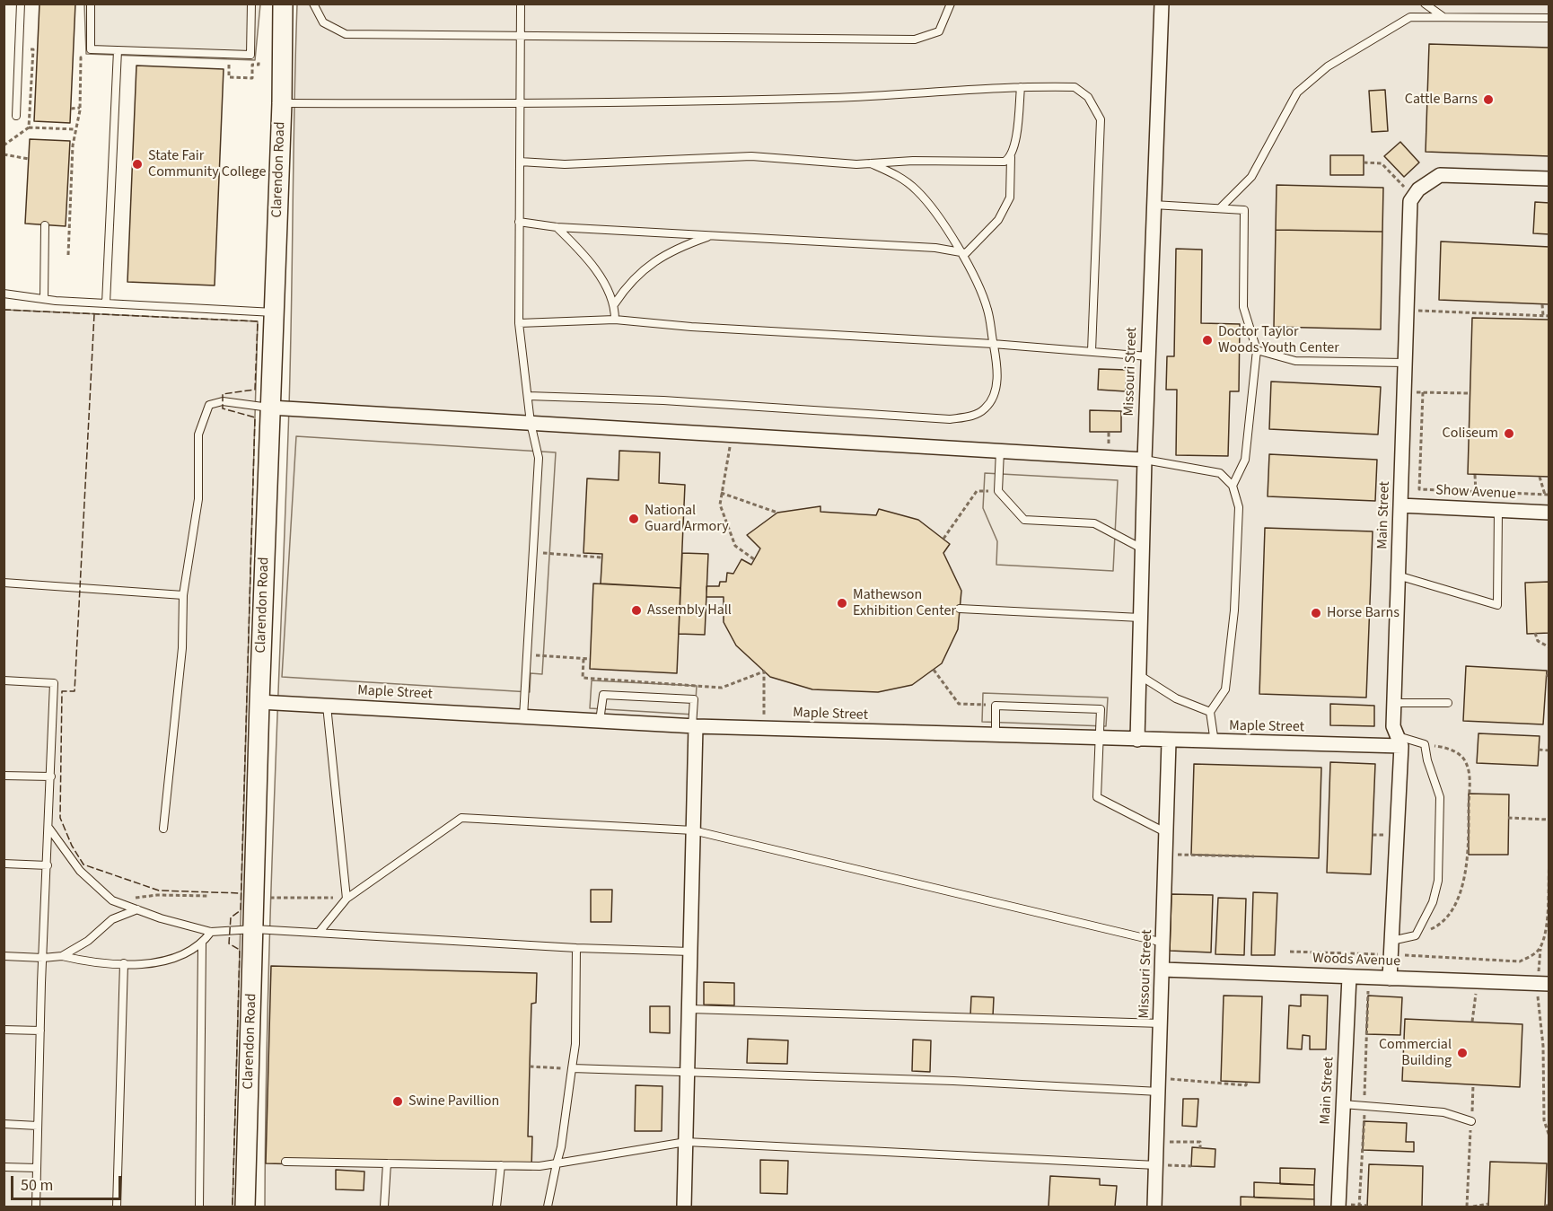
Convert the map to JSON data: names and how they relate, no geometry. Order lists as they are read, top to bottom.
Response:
{
  "streets": {
    "street": [
      "Clarendon Road",
      "Missouri Street",
      "Show Avenue",
      "Main Street",
      "Maple Street",
      "Woods Avenue"
    ]
  },
  "crossings": [
    ["Clarendon Road", "Maple Street"],
    ["Missouri Street", "Maple Street"],
    ["Missouri Street", "Woods Avenue"],
    ["Show Avenue", "Main Street"],
    ["Main Street", "Maple Street"],
    ["Main Street", "Woods Avenue"]
  ],
  "places": [
    "Cattle Barns",
    "State Fair Community College",
    "Doctor Taylor Woods Youth Center",
    "Coliseum",
    "National Guard Armory",
    "Mathewson Exhibition Center",
    "Assembly Hall",
    "Horse Barns",
    "Commercial Building",
    "Swine Pavillion"
  ],
  "scale_bar": "50 m"
}
